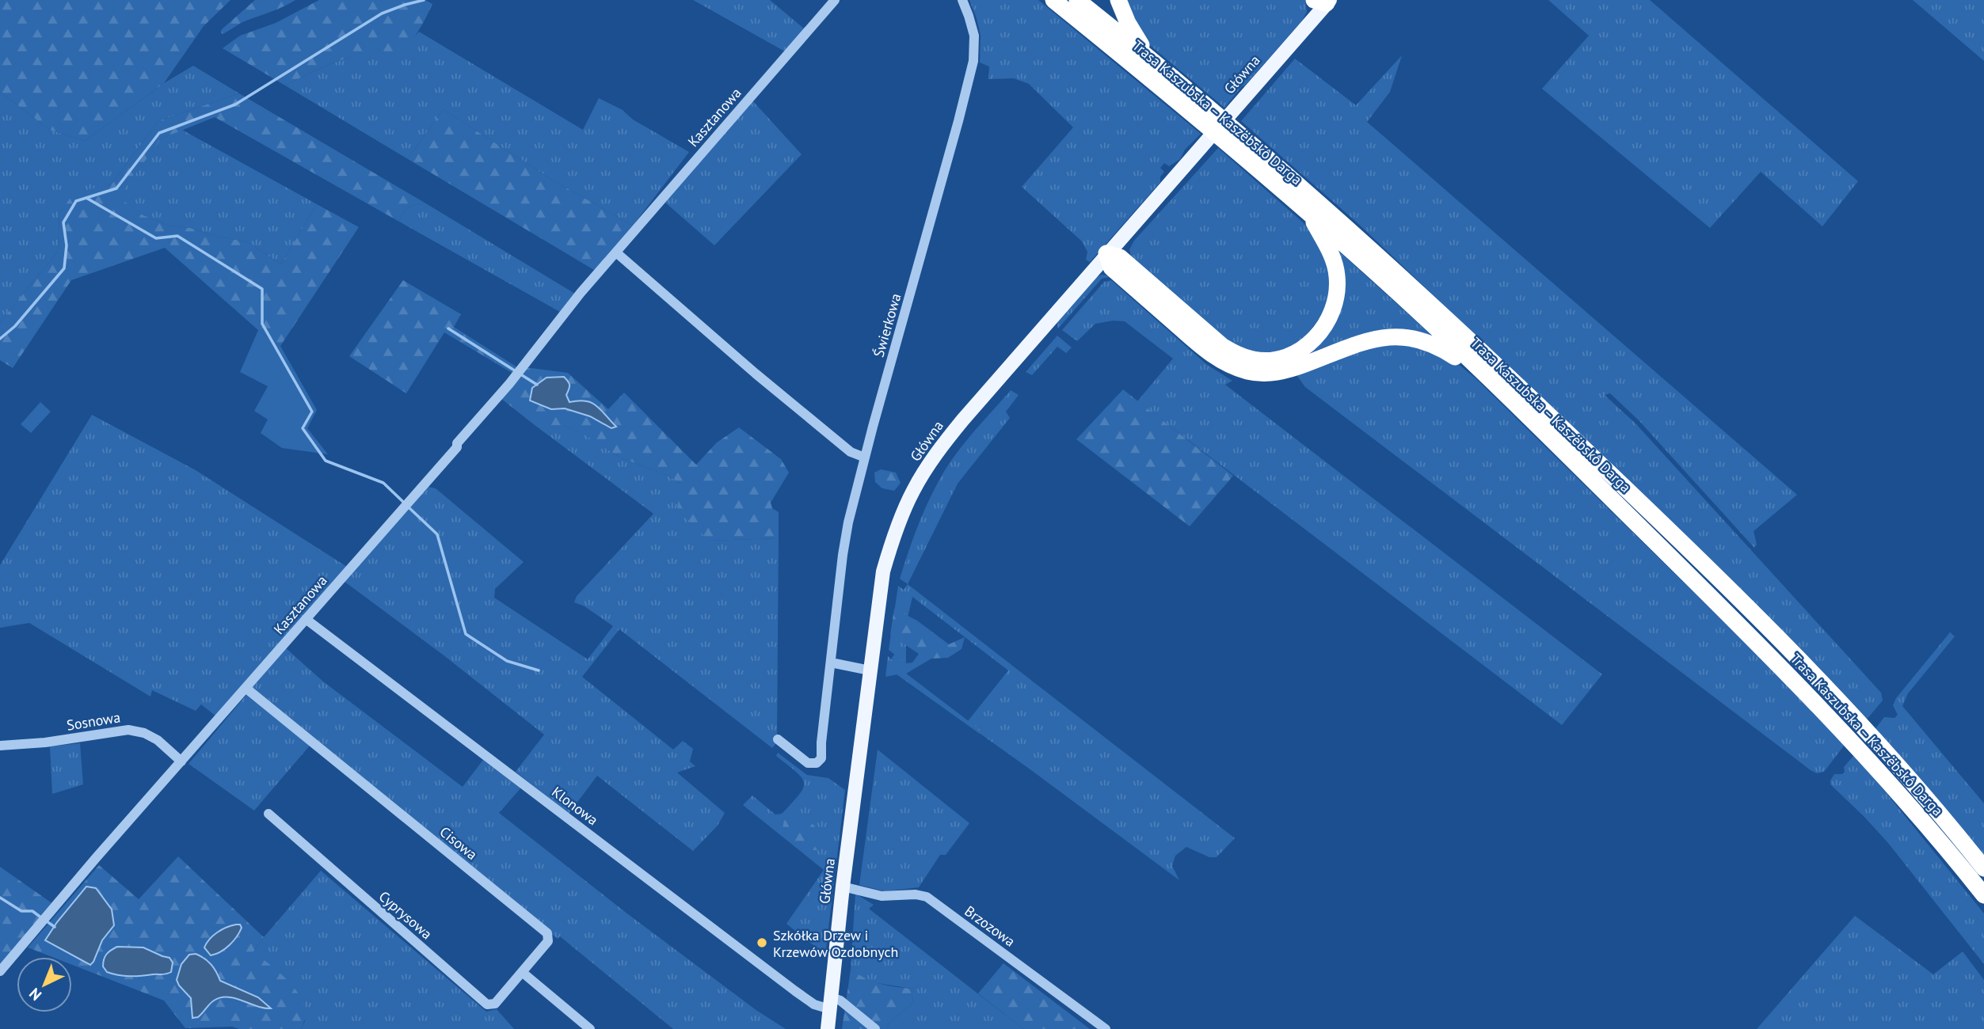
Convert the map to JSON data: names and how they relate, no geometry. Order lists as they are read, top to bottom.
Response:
{
  "streets": {
    "highway": ["Trasa Kaszubska – Kaszëbskô Darga"],
    "main road": ["Główna"],
    "street": [
      "Kasztanowa",
      "Świerkowa",
      "Sosnowa",
      "Klonowa",
      "Cisowa",
      "Cyprysowa",
      "Brzozowa"
    ]
  },
  "crossings": [
    ["Główna", "Klonowa"],
    ["Główna", "Brzozowa"],
    ["Kasztanowa", "Sosnowa"],
    ["Kasztanowa", "Klonowa"],
    ["Kasztanowa", "Cisowa"],
    ["Cisowa", "Cyprysowa"]
  ],
  "places": ["Szkółka Drzew i Krzewów Ozdobnych"],
  "north": "bottom left"
}
